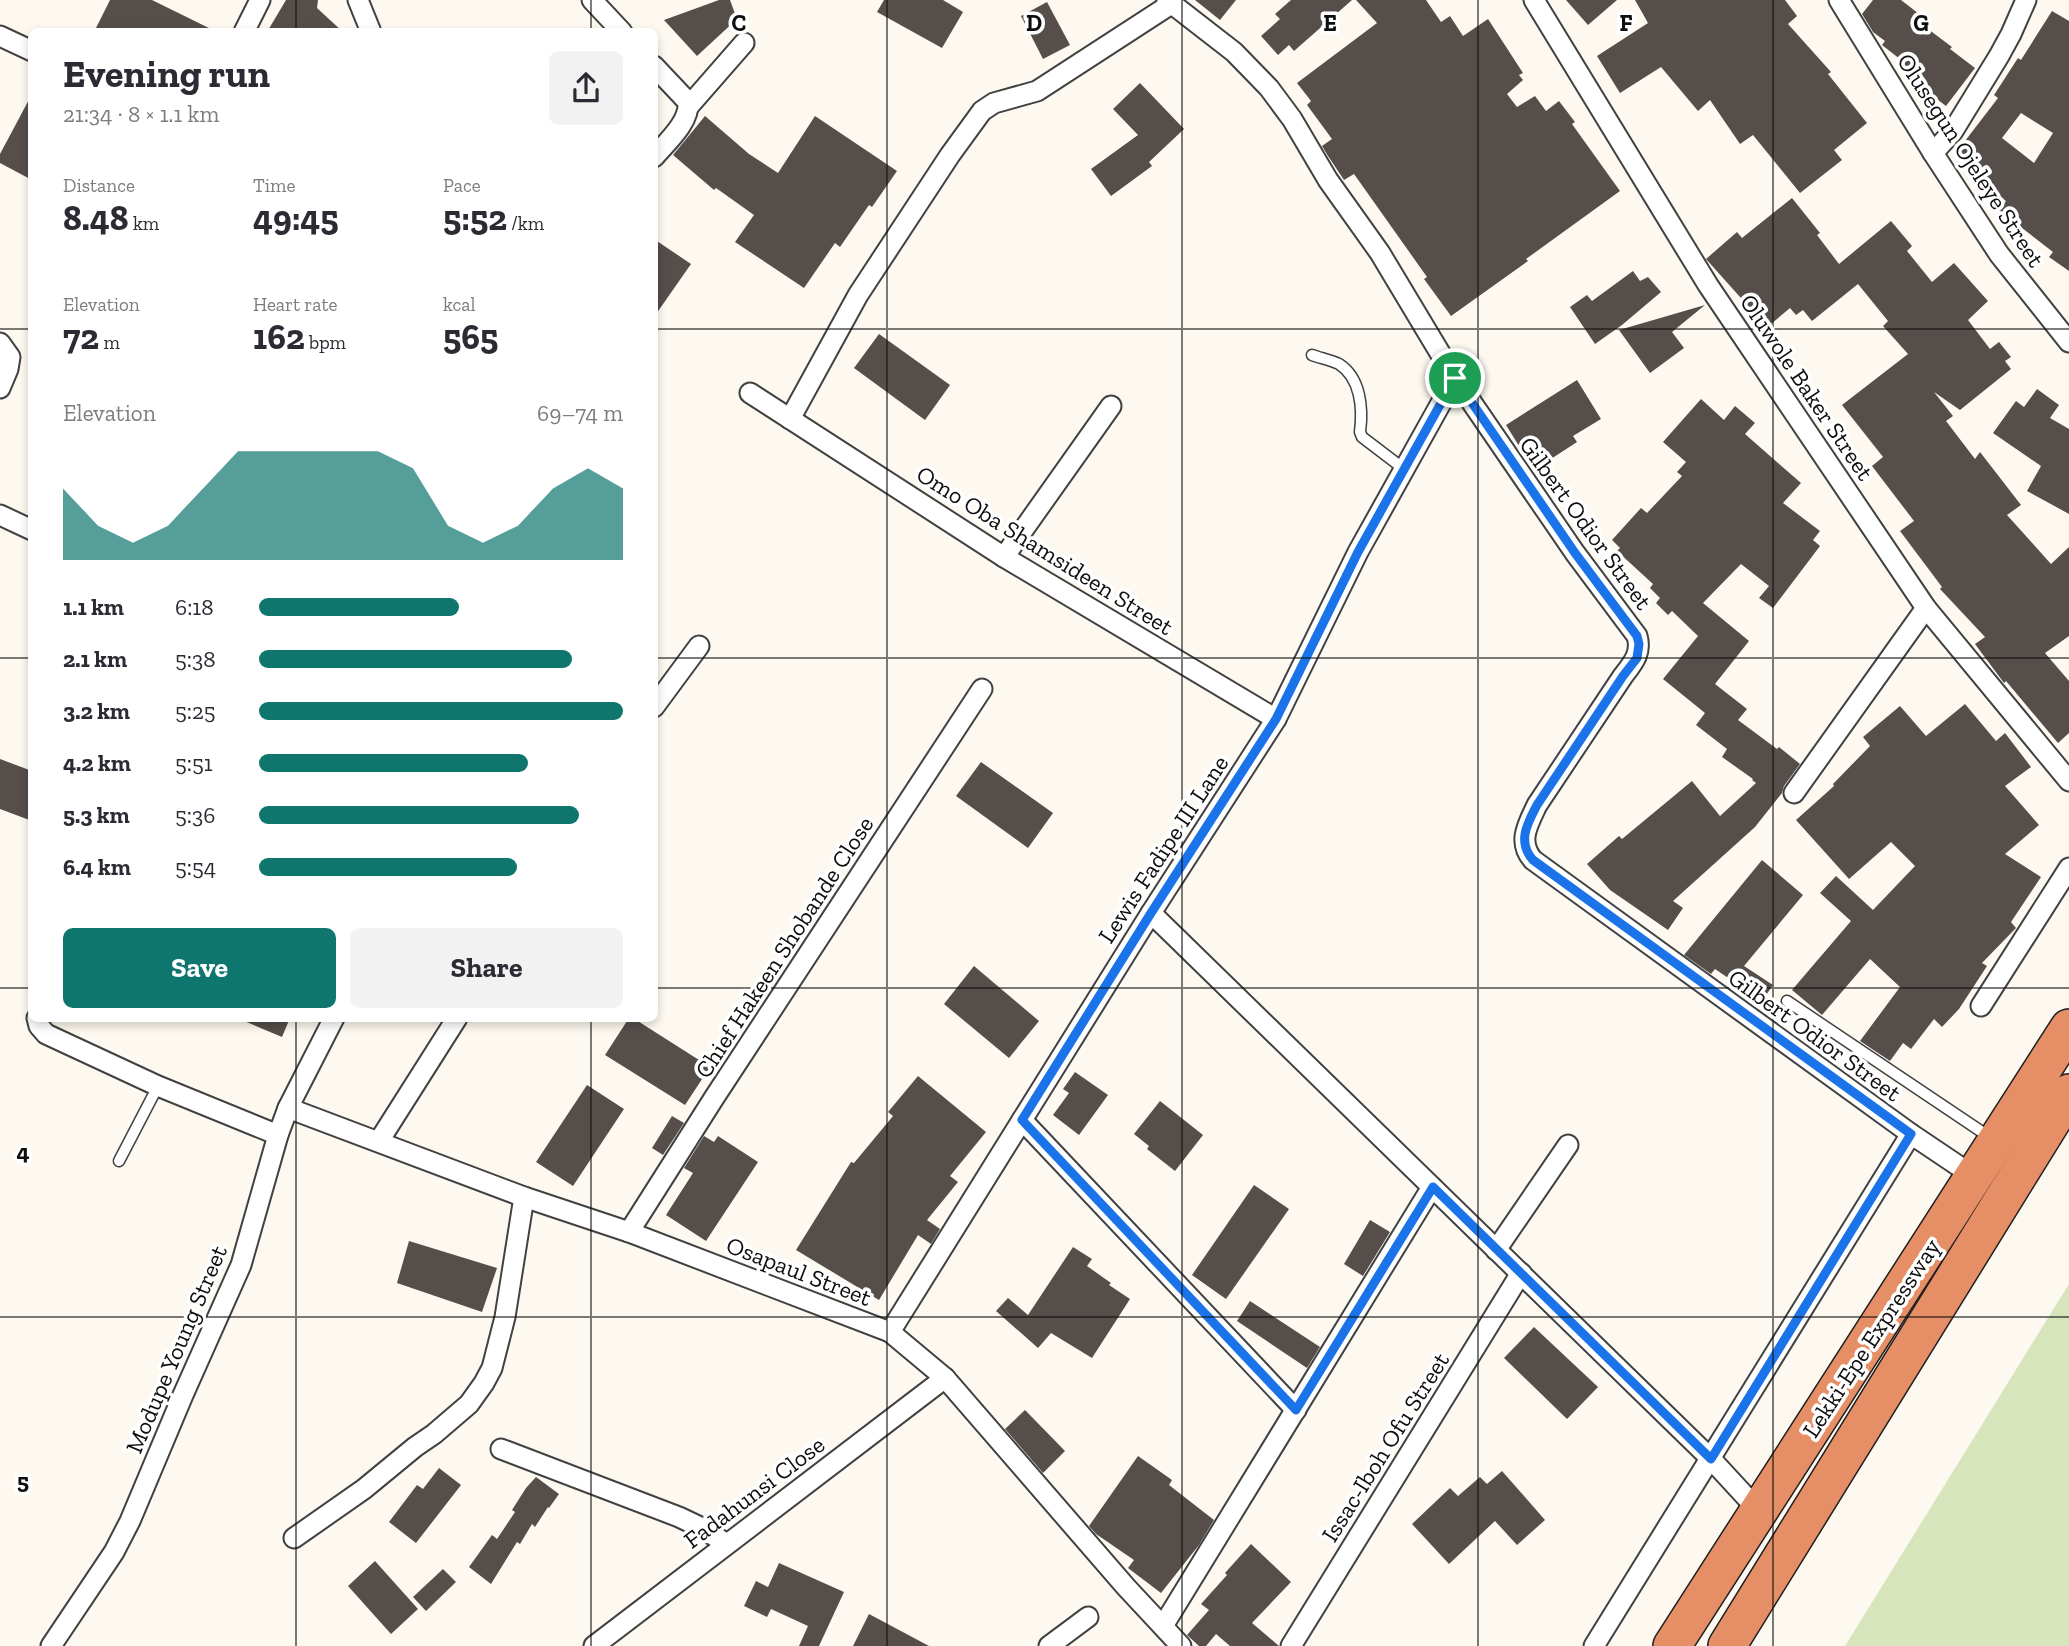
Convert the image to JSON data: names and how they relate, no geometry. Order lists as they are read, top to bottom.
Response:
{
  "streets": {
    "highway": ["Lekki-Epe Expressway"],
    "street": [
      "Olusegun Ojeleye Street",
      "Oluwole Baker Street",
      "Gilbert Odior Street",
      "Omo Oba Shamsideen Street",
      "Lewis Fadipe III Lane",
      "Chief Hakeen Shobande Close",
      "Osapaul Street",
      "Modupe Young Street",
      "Issac-Iboh Ofu Street",
      "Fadahunsi Close"
    ]
  },
  "crossings": [
    ["Gilbert Odior Street", "Lewis Fadipe III Lane"],
    ["Gilbert Odior Street", "Lekki-Epe Expressway"],
    ["Omo Oba Shamsideen Street", "Lewis Fadipe III Lane"],
    ["Lewis Fadipe III Lane", "Osapaul Street"],
    ["Chief Hakeen Shobande Close", "Osapaul Street"],
    ["Osapaul Street", "Modupe Young Street"],
    ["Osapaul Street", "Fadahunsi Close"]
  ],
  "page": {
    "heading": ["Evening run", "21:34 · 8 × 1.1 km"],
    "stats": [
      ["Distance", "8.48 km"],
      ["Time", "49:45"],
      ["Pace", "5:52 /km"],
      ["Elevation", "72 m"],
      ["Heart rate", "162 bpm"],
      ["kcal", "565"]
    ],
    "chart": ["Elevation", "69–74 m"],
    "list": [
      {
        "name": "1.1 km",
        "note": "6:18"
      },
      {
        "name": "2.1 km",
        "note": "5:38"
      },
      {
        "name": "3.2 km",
        "note": "5:25"
      },
      {
        "name": "4.2 km",
        "note": "5:51"
      },
      {
        "name": "5.3 km",
        "note": "5:36"
      },
      {
        "name": "6.4 km",
        "note": "5:54"
      }
    ],
    "buttons": ["Save", "Share"]
  },
  "grid": {
    "columns": [
      "C",
      "D",
      "E",
      "F",
      "G"
    ],
    "rows": ["4", "5"]
  }
}
